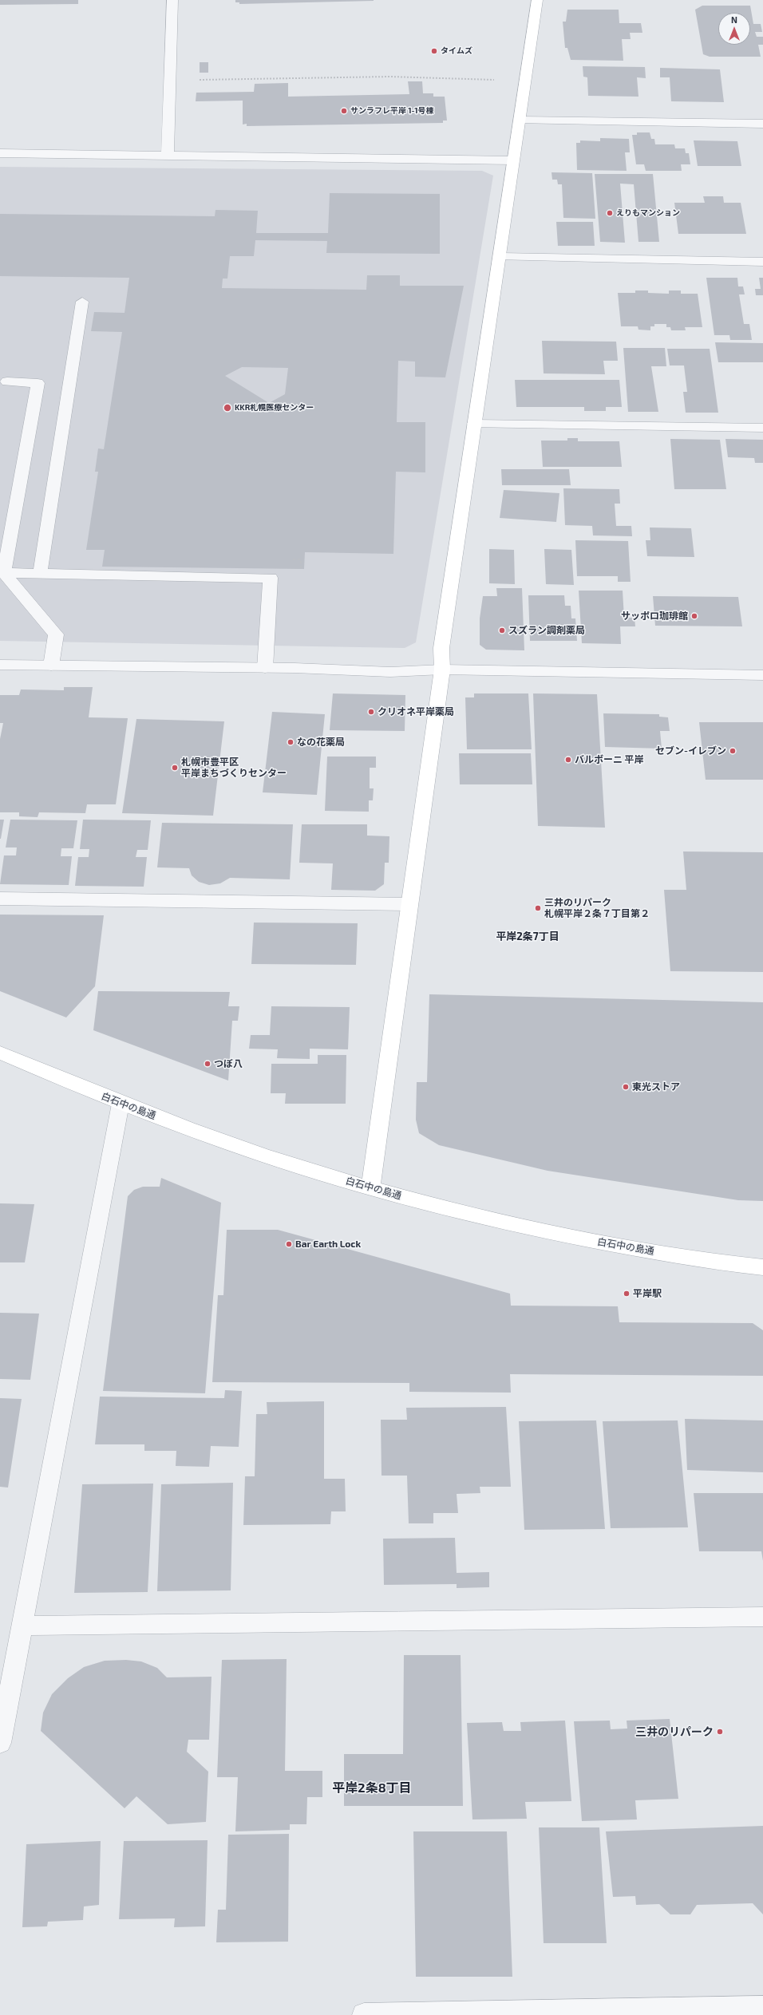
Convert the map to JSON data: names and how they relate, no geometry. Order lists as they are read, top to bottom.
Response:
{
  "streets": {
    "street": ["白石中の島通"]
  },
  "districts": ["平岸2条7丁目", "平岸2条8丁目"],
  "places": [
    "タイムズ",
    "サンラフレ平岸 1-1号棟",
    "えりもマンション",
    "KKR札幌医療センター",
    "サッポロ珈琲館",
    "スズラン調剤薬局",
    "クリオネ平岸薬局",
    "なの花薬局",
    "セブン-イレブン",
    "バルボーニ 平岸",
    "札幌市豊平区 平岸まちづくりセンター",
    "三井のリパーク 札幌平岸２条７丁目第２",
    "つぼ八",
    "東光ストア",
    "Bar Earth Lock",
    "平岸駅",
    "三井のリパーク"
  ],
  "north": "top"
}
